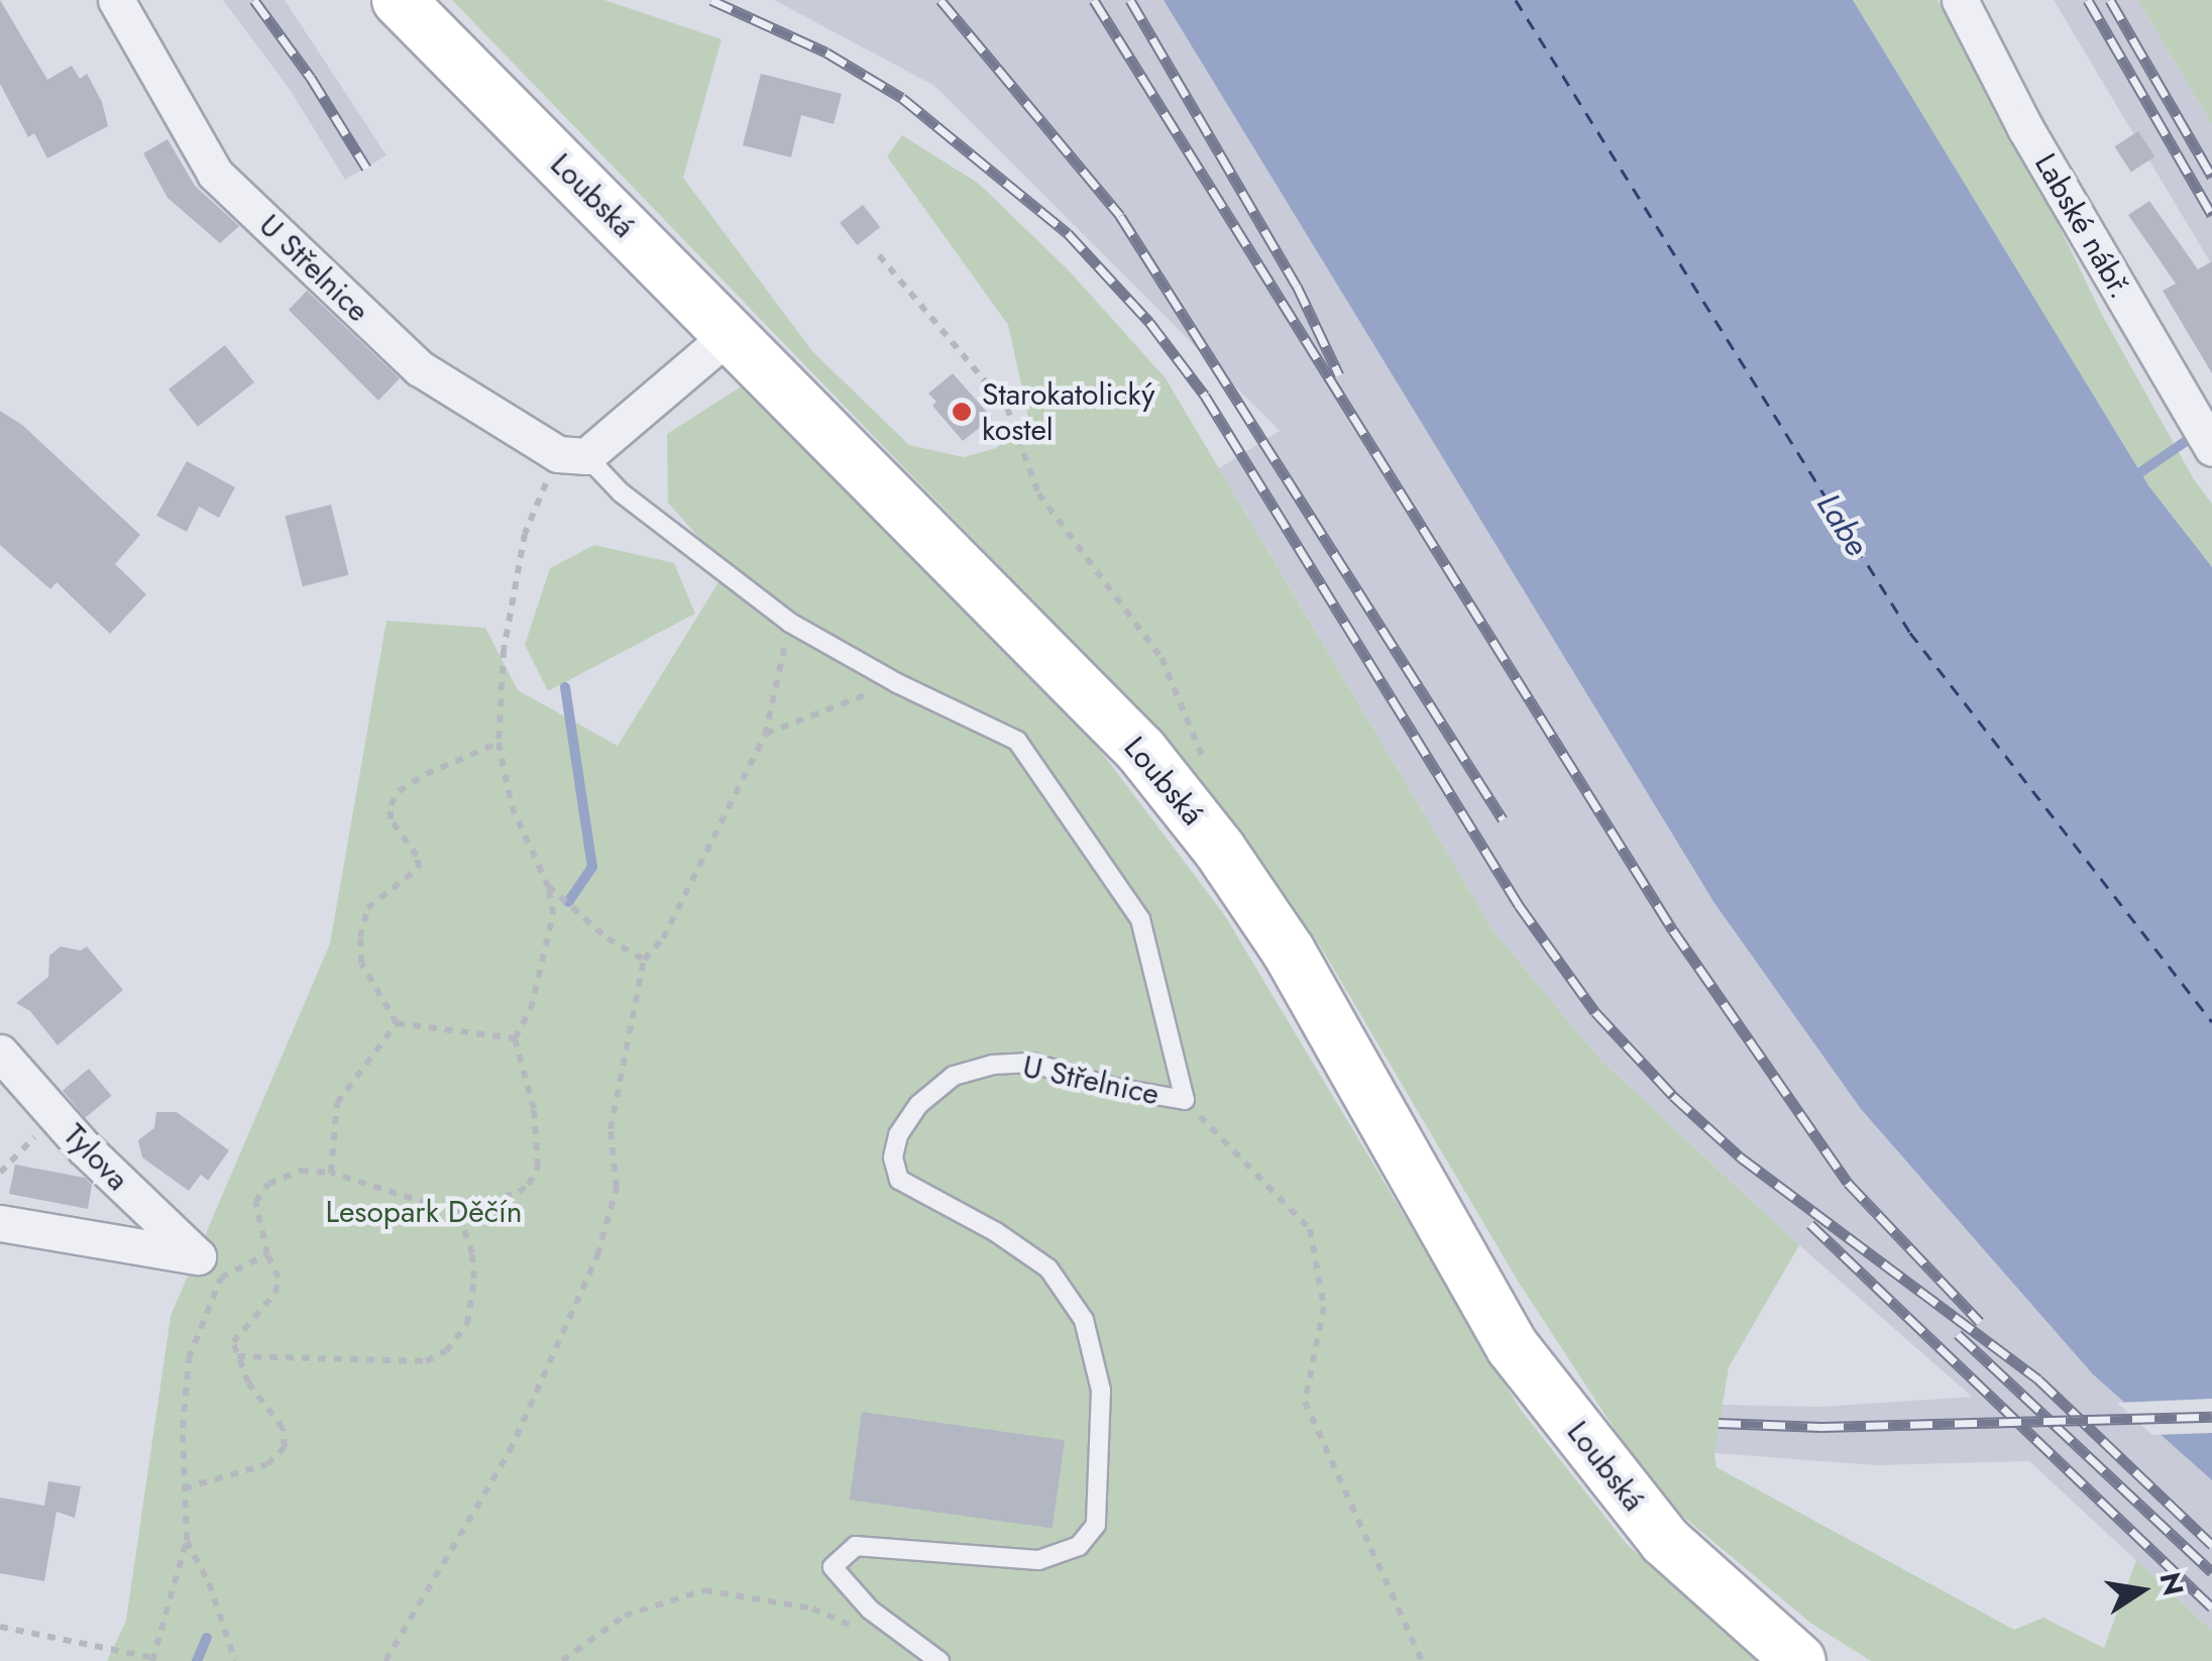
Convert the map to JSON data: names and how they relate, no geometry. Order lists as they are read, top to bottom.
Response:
{
  "streets": {
    "main road": ["Loubská"],
    "street": ["Labské nábř.", "U Střelnice", "Tylova"]
  },
  "water": ["Labe"],
  "parks": ["Lesopark Děčín"],
  "places": ["Starokatolický kostel"],
  "north": "right"
}
